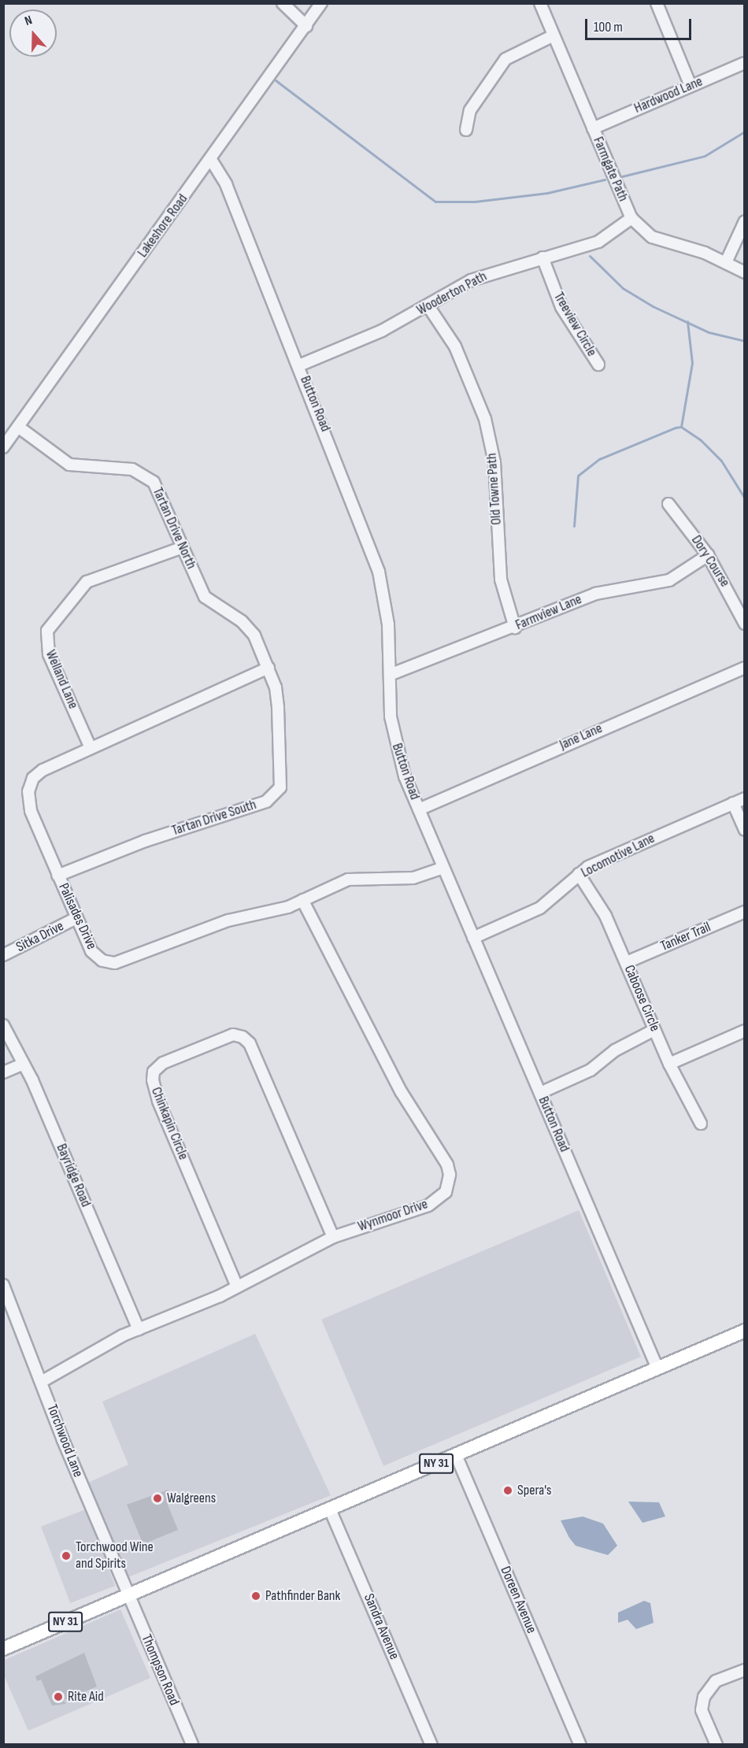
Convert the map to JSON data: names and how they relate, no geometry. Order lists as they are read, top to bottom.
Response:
{
  "streets": {
    "main road": ["NY 31"],
    "street": [
      "Hardwood Lane",
      "Farmgate Path",
      "Lakeshore Road",
      "Wooderton Path",
      "Treeview Circle",
      "Button Road",
      "Old Towne Path",
      "Tartan Drive North",
      "Dory Course",
      "Farmview Lane",
      "Welland Lane",
      "Jane Lane",
      "Tartan Drive South",
      "Locomotive Lane",
      "Palisades Drive",
      "Sitka Drive",
      "Tanker Trail",
      "Caboose Circle",
      "Chinkapin Circle",
      "Bayridge Road",
      "Wynmoor Drive",
      "Torchwood Lane",
      "Doreen Avenue",
      "Sandra Avenue",
      "Thompson Road"
    ]
  },
  "crossings": [
    ["Hardwood Lane", "Farmgate Path"],
    ["Farmgate Path", "Wooderton Path"],
    ["Lakeshore Road", "Button Road"],
    ["Lakeshore Road", "Tartan Drive North"],
    ["Wooderton Path", "Treeview Circle"],
    ["Wooderton Path", "Button Road"],
    ["Wooderton Path", "Old Towne Path"],
    ["Button Road", "Farmview Lane"],
    ["Button Road", "Jane Lane"],
    ["Button Road", "Locomotive Lane"],
    ["Button Road", "Palisades Drive"],
    ["Button Road", "NY 31"],
    ["Old Towne Path", "Farmview Lane"],
    ["Tartan Drive North", "Welland Lane"],
    ["Tartan Drive North", "Tartan Drive South"],
    ["Tartan Drive North", "Palisades Drive"],
    ["Dory Course", "Farmview Lane"],
    ["Welland Lane", "Palisades Drive"],
    ["Tartan Drive South", "Palisades Drive"],
    ["Locomotive Lane", "Caboose Circle"],
    ["Palisades Drive", "Sitka Drive"],
    ["Palisades Drive", "Wynmoor Drive"],
    ["Tanker Trail", "Caboose Circle"],
    ["Chinkapin Circle", "Wynmoor Drive"],
    ["Bayridge Road", "Wynmoor Drive"],
    ["Wynmoor Drive", "Torchwood Lane"],
    ["Torchwood Lane", "NY 31"],
    ["Torchwood Lane", "Thompson Road"],
    ["NY 31", "Doreen Avenue"],
    ["NY 31", "Sandra Avenue"],
    ["NY 31", "Thompson Road"]
  ],
  "places": [
    "Spera's",
    "Walgreens",
    "Torchwood Wine and Spirits",
    "Pathfinder Bank",
    "Rite Aid"
  ],
  "scale_bar": "100 m",
  "north": "top"
}
